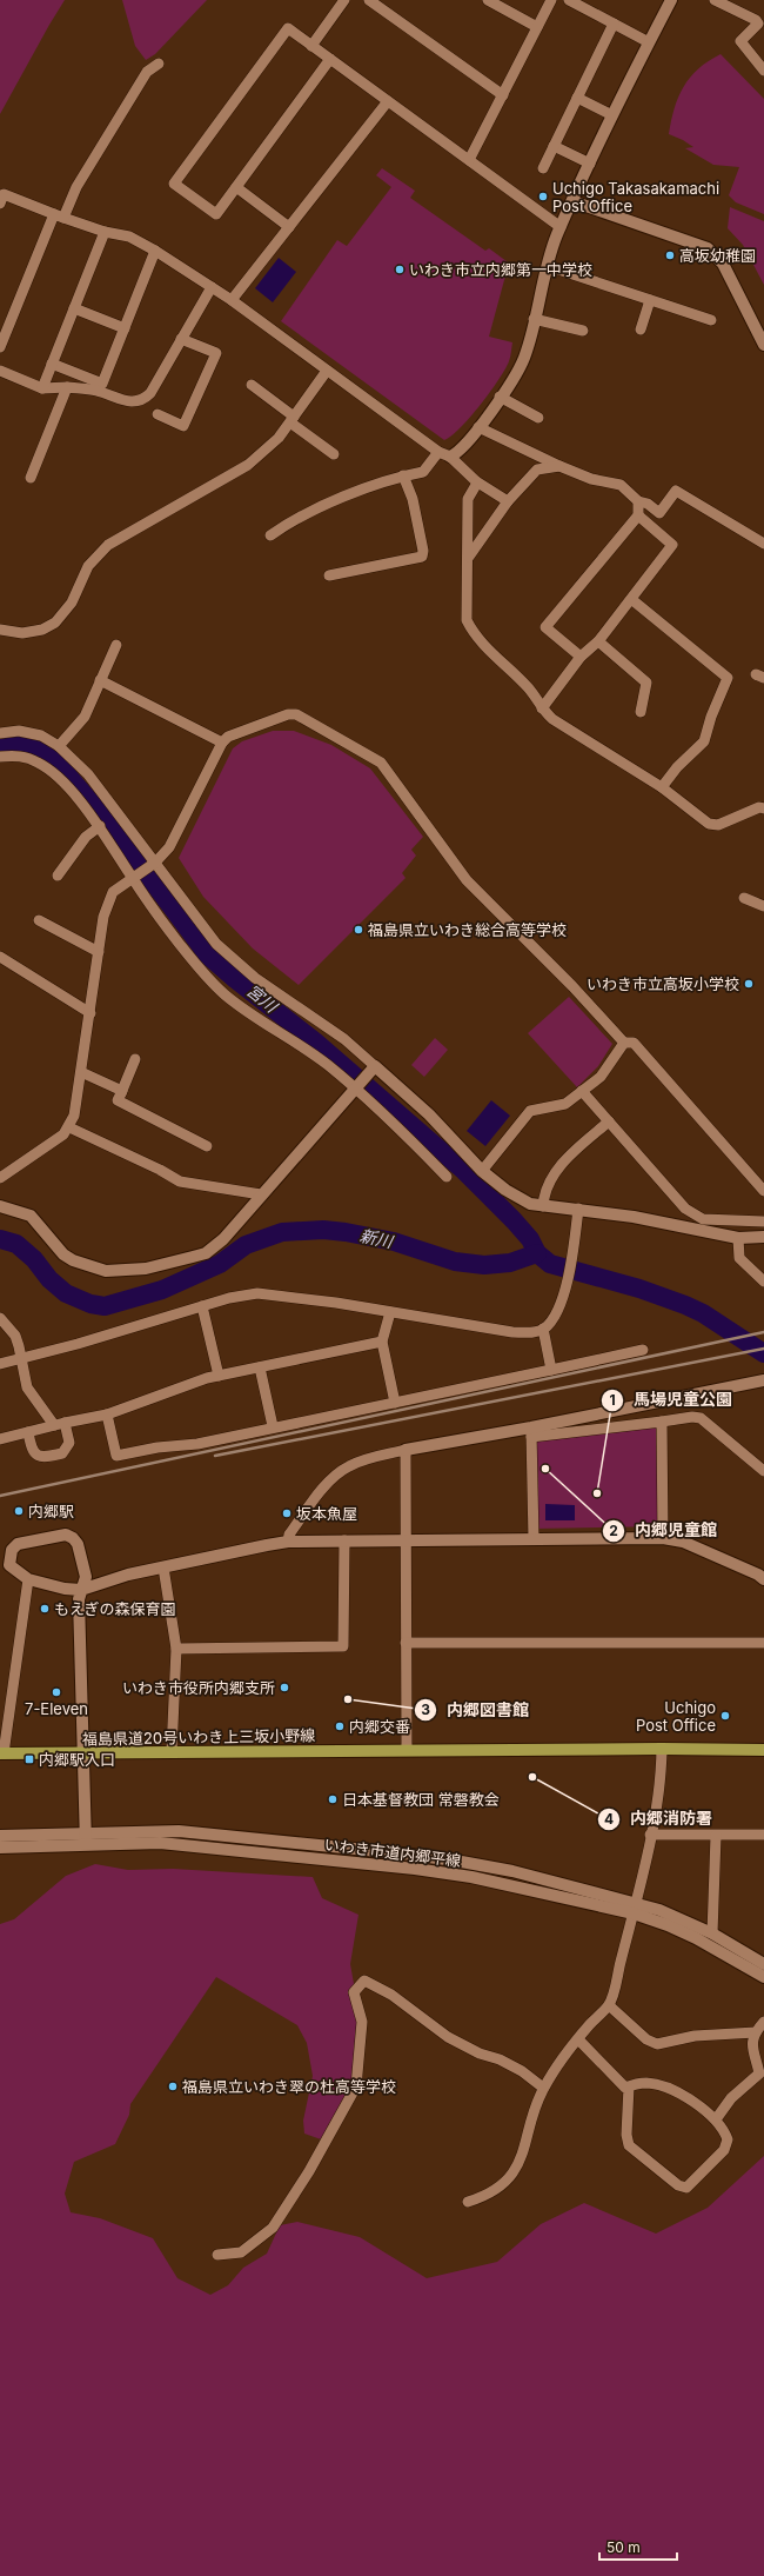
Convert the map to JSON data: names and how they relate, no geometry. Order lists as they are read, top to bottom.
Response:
{
  "streets": {
    "main road": ["福島県道20号いわき上三坂小野線"],
    "street": ["いわき市道内郷平線"]
  },
  "water": ["宮川", "新川"],
  "places": {
    "other": [
      "Uchigo Takasakamachi Post Office",
      "高坂幼稚園",
      "いわき市立内郷第一中学校",
      "福島県立いわき総合高等学校",
      "いわき市立高坂小学校",
      "内郷児童館",
      "馬場児童公園",
      "内郷駅",
      "坂本魚屋",
      "もえぎの森保育園",
      "いわき市役所内郷支所",
      "7-Eleven",
      "内郷図書館",
      "Uchigo Post Office",
      "内郷交番",
      "内郷消防署",
      "日本基督教団 常磐教会",
      "福島県立いわき翠の杜高等学校"
    ],
    "transit": ["内郷駅入口"]
  },
  "scale_bar": "50 m"
}
